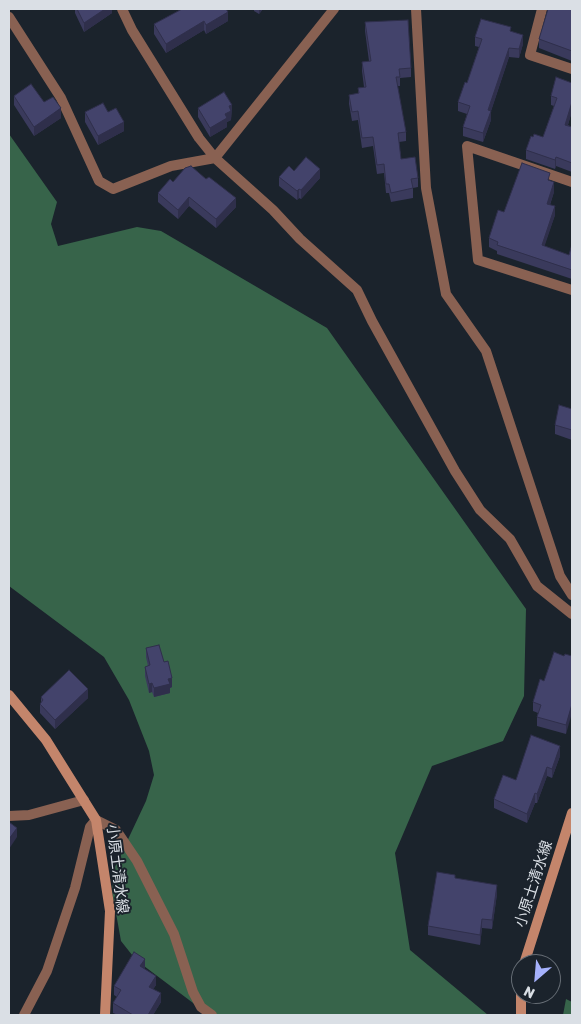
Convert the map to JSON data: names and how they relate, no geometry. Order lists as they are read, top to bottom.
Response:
{
  "streets": {
    "main road": ["小原土清水線"]
  },
  "north": "bottom left"
}
